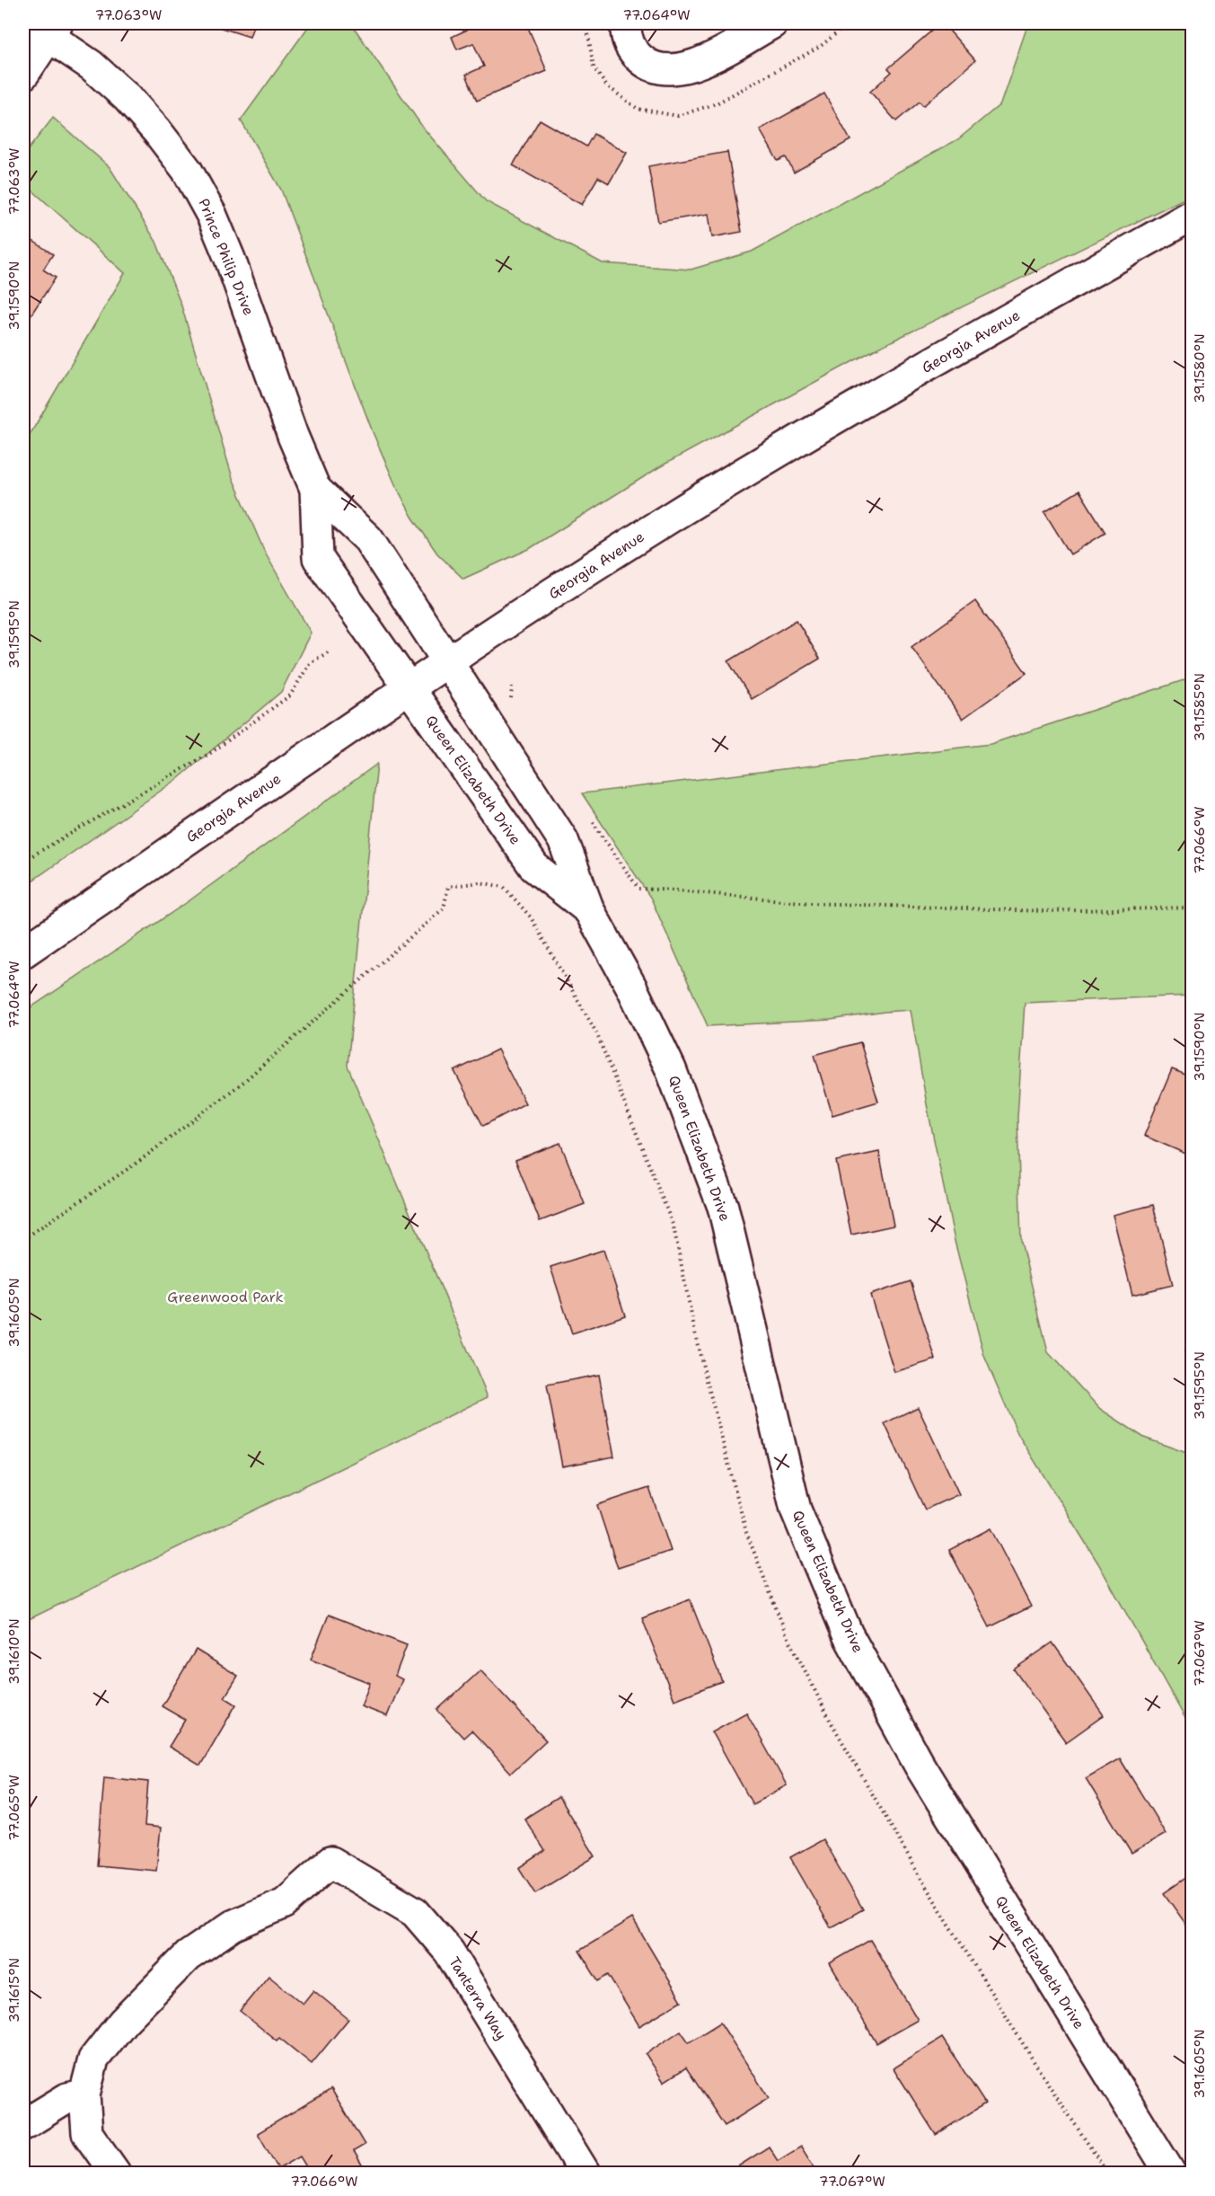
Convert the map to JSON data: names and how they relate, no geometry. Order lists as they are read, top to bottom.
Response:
{
  "streets": {
    "street": [
      "Prince Philip Drive",
      "Georgia Avenue",
      "Queen Elizabeth Drive",
      "Tanterra Way"
    ]
  },
  "crossings": [
    ["Prince Philip Drive", "Georgia Avenue"],
    ["Prince Philip Drive", "Queen Elizabeth Drive"],
    ["Georgia Avenue", "Queen Elizabeth Drive"]
  ],
  "parks": ["Greenwood Park"],
  "coordinates": [
    "77.063°W",
    "77.064°W",
    "39.1590°N",
    "39.1580°N",
    "39.1595°N",
    "39.1585°N",
    "77.066°W",
    "39.1605°N",
    "39.1610°N",
    "77.067°W",
    "77.065°W",
    "39.1615°N"
  ]
}
